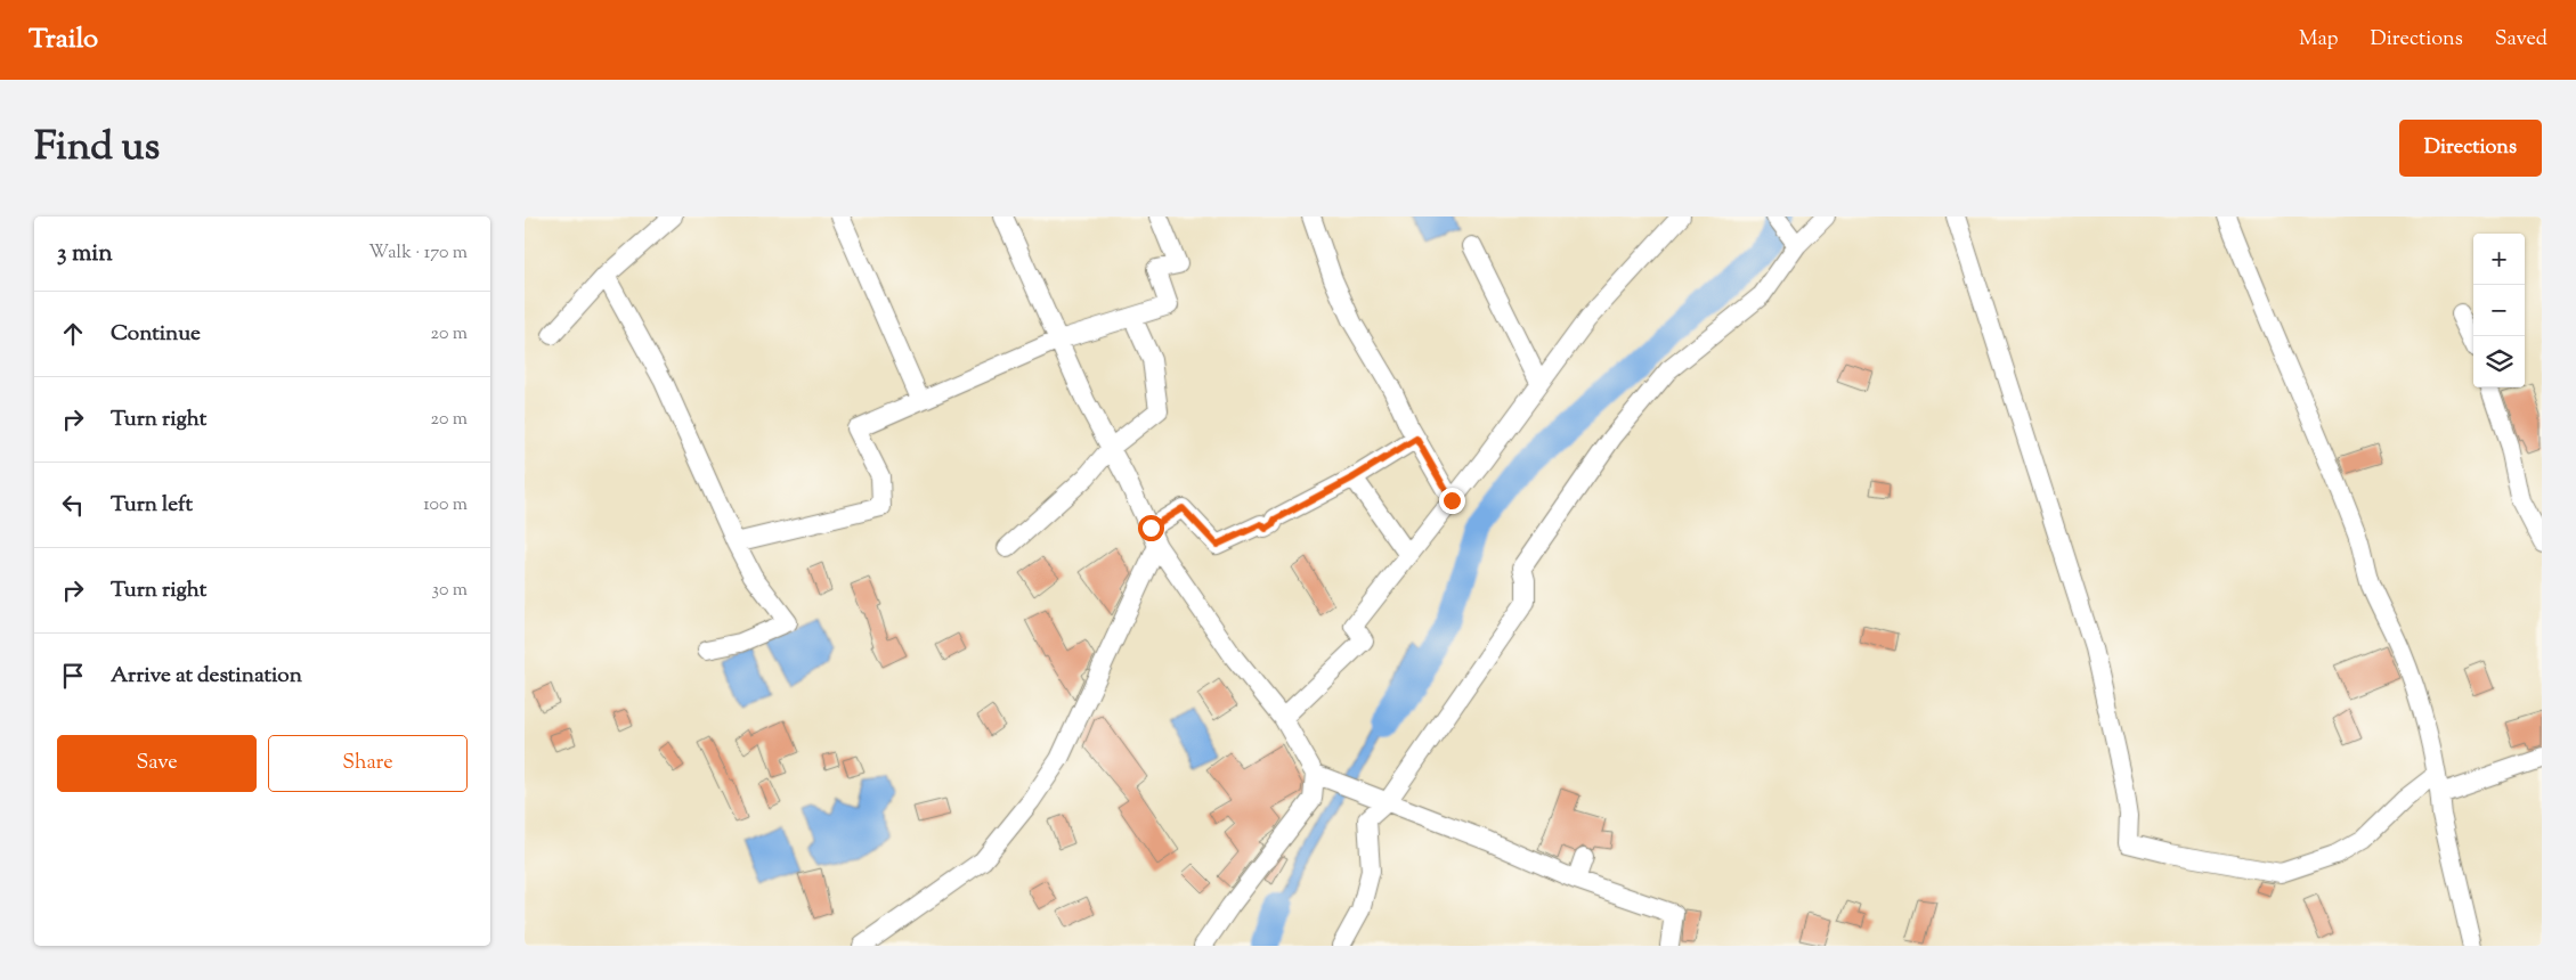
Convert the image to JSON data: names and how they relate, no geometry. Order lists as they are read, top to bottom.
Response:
{
  "page": {
    "header": "Trailo",
    "nav": ["Map", "Directions", "Saved"],
    "title": "Find us",
    "buttons": [
      "Directions",
      ["Save", "Share"]
    ],
    "heading": ["3 min", "Walk · 170 m"],
    "map_buttons": ["+", "−"],
    "list": [
      ["Continue", "20 m"],
      ["Turn right", "20 m"],
      ["Turn left", "100 m"],
      ["Turn right", "30 m"],
      "Arrive at destination"
    ]
  }
}
